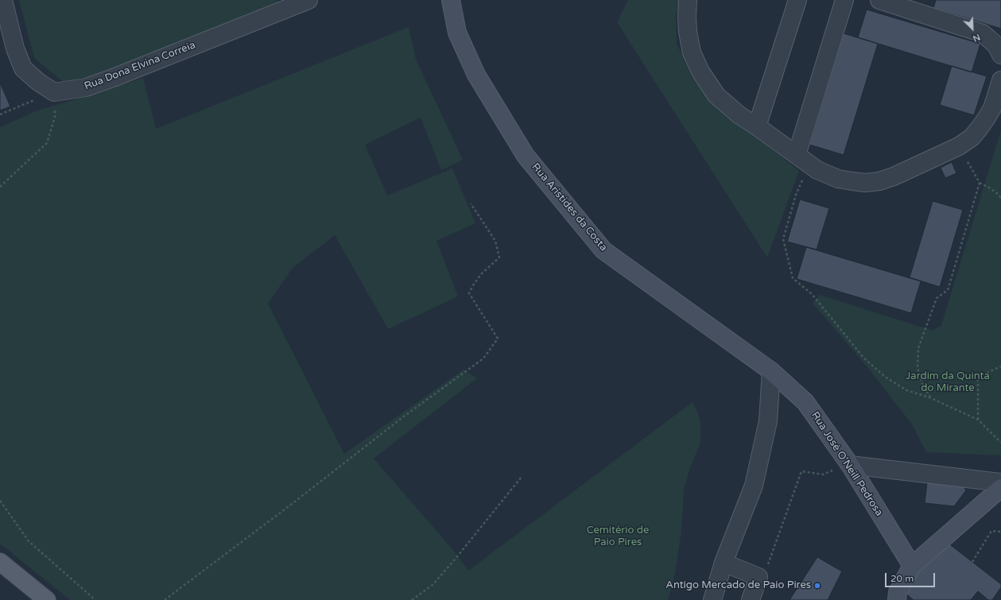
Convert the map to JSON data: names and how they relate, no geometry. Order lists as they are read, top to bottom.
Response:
{
  "streets": {
    "street": ["Rua Dona Elvina Correia", "Rua Aristides da Costa", "Rua José O'Neill Pedrosa"]
  },
  "crossings": [
    ["Rua Aristides da Costa", "Rua José O'Neill Pedrosa"]
  ],
  "parks": ["Jardim da Quinta do Mirante", "Cemitério de Paio Pires"],
  "places": ["Antigo Mercado de Paio Pires"],
  "scale_bar": "20 m",
  "north": "bottom right"
}
